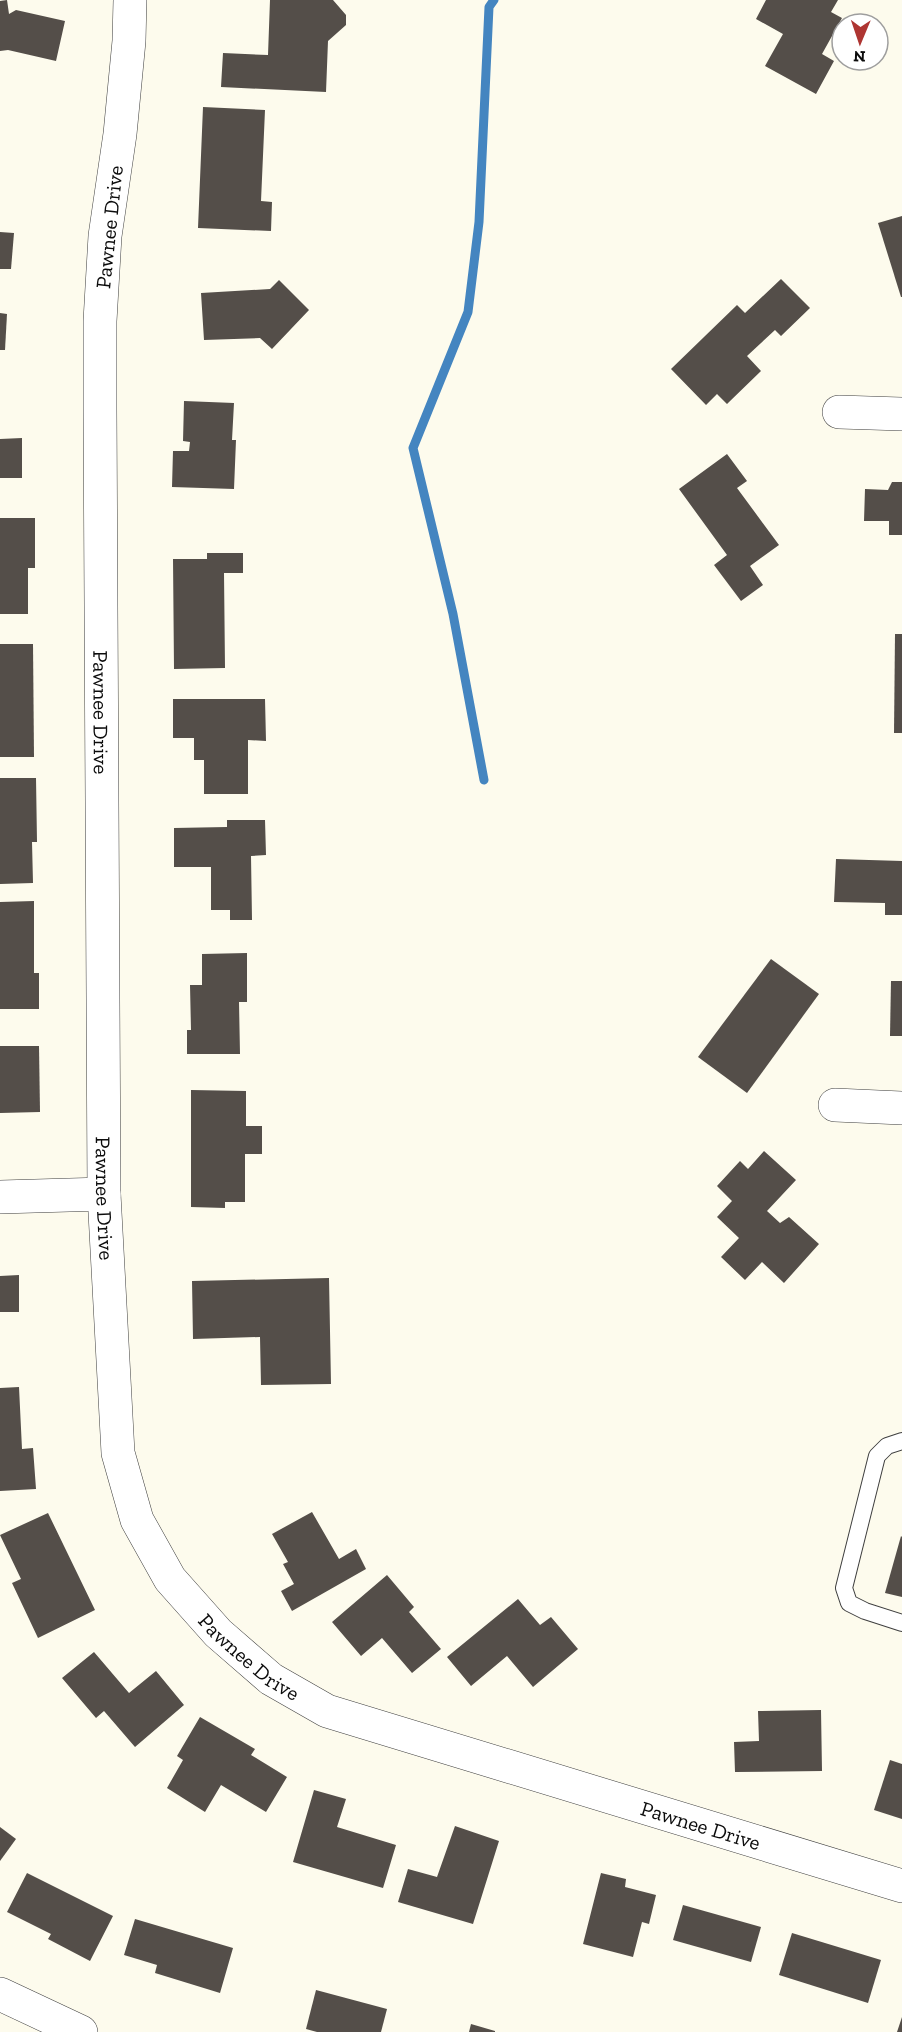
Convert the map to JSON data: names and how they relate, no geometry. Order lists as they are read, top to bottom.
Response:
{
  "streets": {
    "street": ["Pawnee Drive"]
  },
  "north": "bottom"
}
